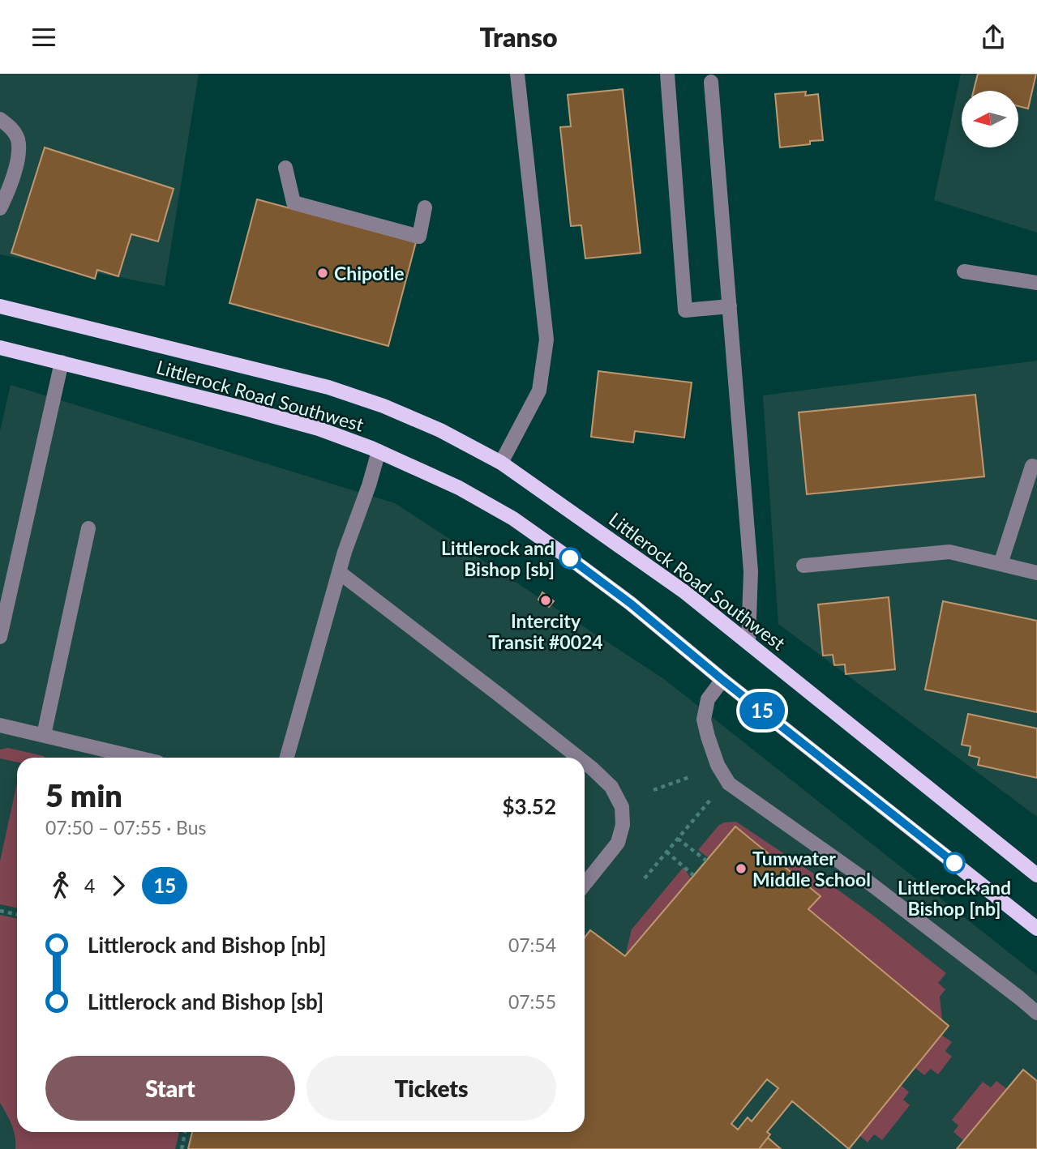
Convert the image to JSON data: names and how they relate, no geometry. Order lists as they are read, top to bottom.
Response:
{
  "streets": {
    "main road": ["Littlerock Road Southwest"]
  },
  "places": [
    "Chipotle",
    "Littlerock and Bishop [sb]",
    "Intercity Transit #0024",
    "Littlerock and Bishop [nb]",
    "Tumwater Middle School"
  ],
  "lines": ["bus line 15"],
  "north": "left",
  "page": {
    "header": "Transo",
    "on_map": "15",
    "heading": ["5 min", "07:50 – 07:55 · Bus", "$3.52"],
    "legs": ["4", "15"],
    "list": [
      {
        "name": "Littlerock and Bishop [nb]",
        "value": "07:54"
      },
      {
        "name": "Littlerock and Bishop [sb]",
        "value": "07:55"
      }
    ],
    "buttons": ["Start", "Tickets"]
  }
}
